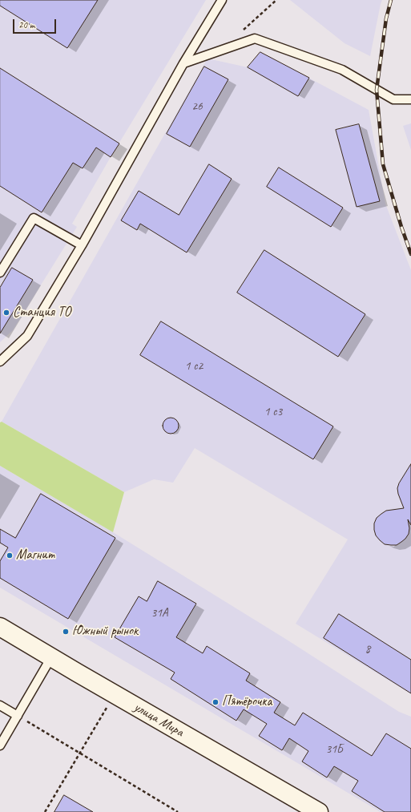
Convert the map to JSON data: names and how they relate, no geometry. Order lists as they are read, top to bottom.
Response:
{
  "streets": {
    "main road": ["улица Мира"]
  },
  "places": [
    "Станция ТО",
    "Магнит",
    "Южный рынок",
    "Пятёрочка"
  ],
  "house_numbers": [
    "26",
    "1 с2",
    "1 с3",
    "31А",
    "8",
    "31Б"
  ],
  "scale_bar": "20 m"
}
